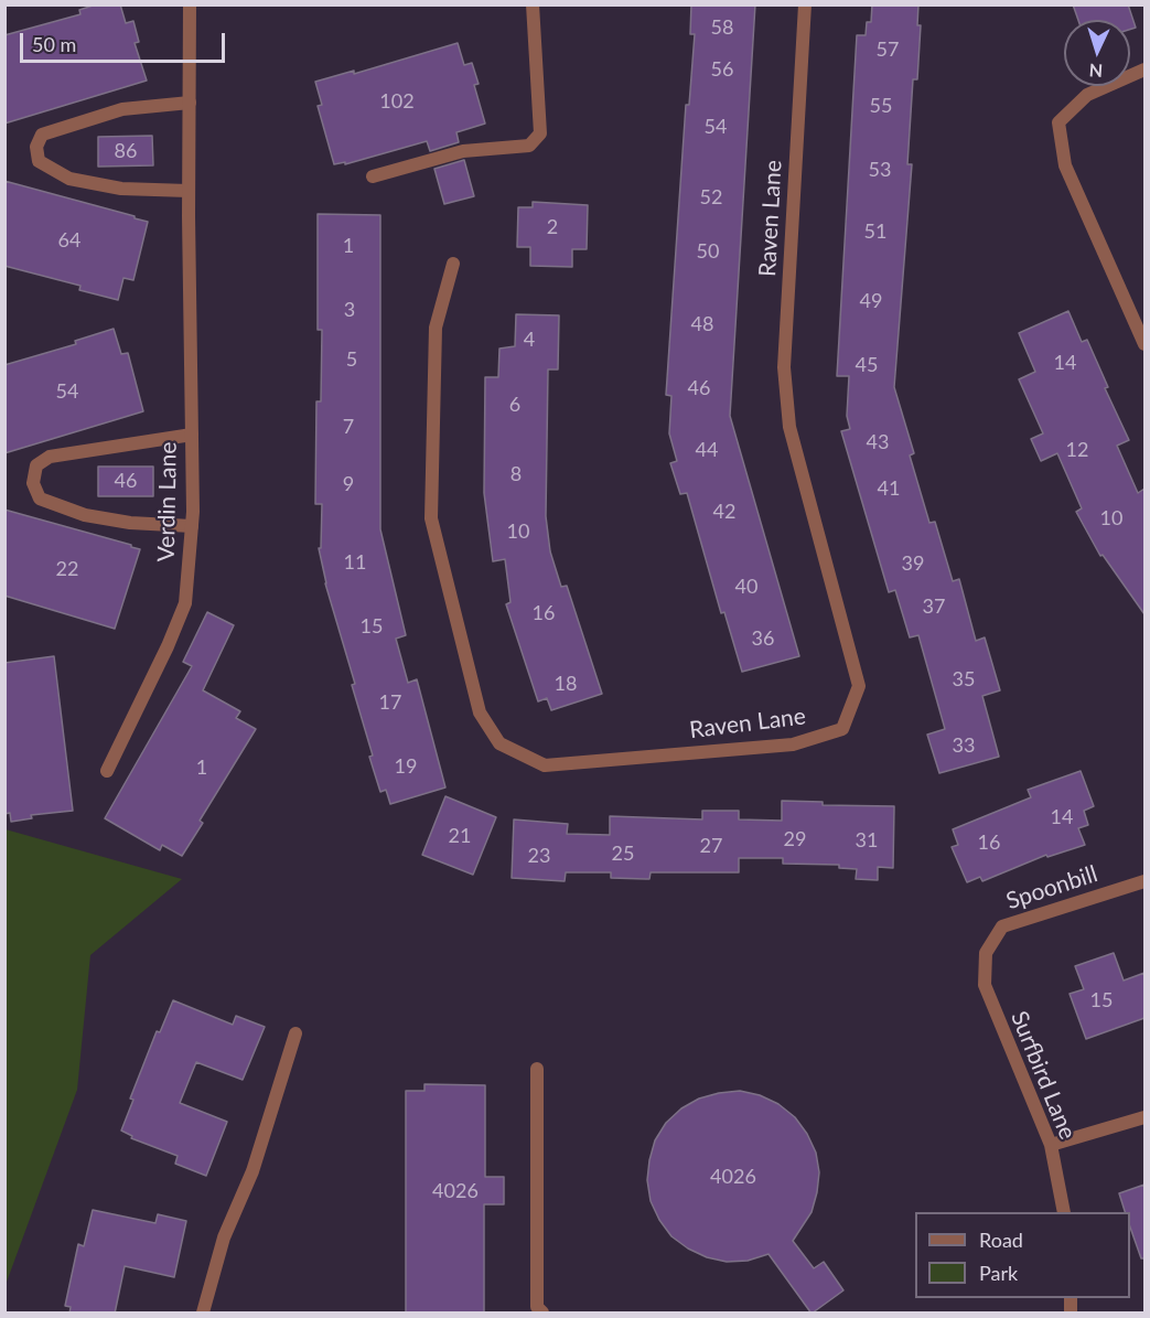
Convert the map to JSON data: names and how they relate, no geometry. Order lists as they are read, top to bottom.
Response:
{
  "streets": {
    "street": [
      "Raven Lane",
      "Verdin Lane",
      "Spoonbill",
      "Surfbird Lane"
    ]
  },
  "crossings": [
    ["Spoonbill", "Surfbird Lane"]
  ],
  "house_numbers": [
    "58",
    "57",
    "56",
    "102",
    "55",
    "54",
    "86",
    "53",
    "52",
    "2",
    "51",
    "64",
    "1",
    "50",
    "49",
    "3",
    "48",
    "4",
    "5",
    "14",
    "45",
    "46",
    "54",
    "6",
    "7",
    "43",
    "44",
    "12",
    "8",
    "46",
    "9",
    "41",
    "42",
    "10",
    "10",
    "11",
    "39",
    "22",
    "40",
    "37",
    "16",
    "15",
    "36",
    "35",
    "18",
    "17",
    "33",
    "19",
    "1",
    "14",
    "21",
    "29",
    "31",
    "16",
    "27",
    "25",
    "23",
    "15",
    "4026",
    "4026"
  ],
  "legend": ["Road", "Park"],
  "scale_bar": "50 m",
  "north": "bottom"
}
